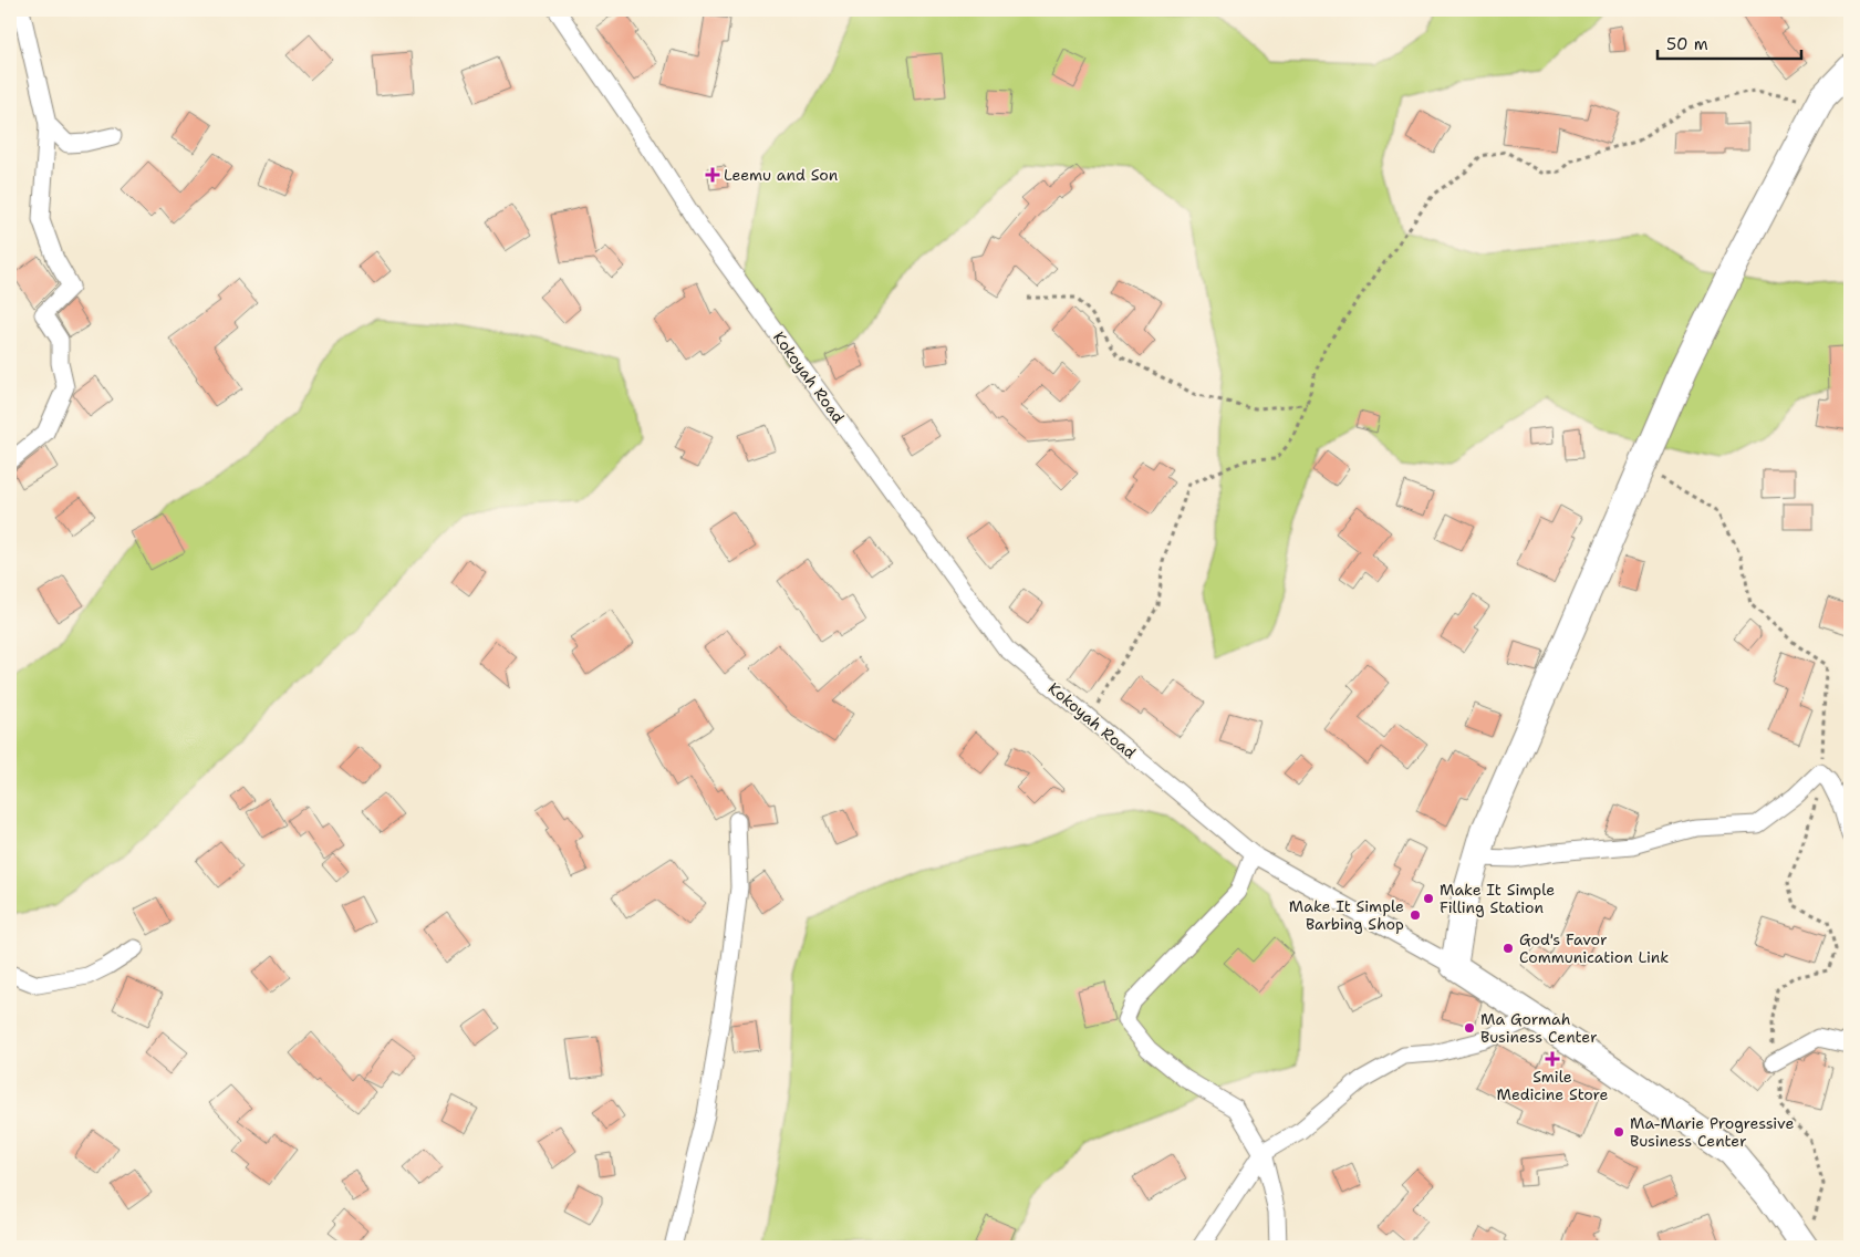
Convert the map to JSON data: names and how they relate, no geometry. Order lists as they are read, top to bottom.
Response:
{
  "streets": {
    "main road": ["Kokoyah Road"]
  },
  "places": {
    "health": ["Leemu and Son", "Smile Medicine Store"],
    "other": [
      "Make It Simple Filling Station",
      "Make It Simple Barbing Shop",
      "God's Favor Communication Link",
      "Ma Gormah Business Center",
      "Ma-Marie Progressive Business Center"
    ]
  },
  "scale_bar": "50 m"
}
